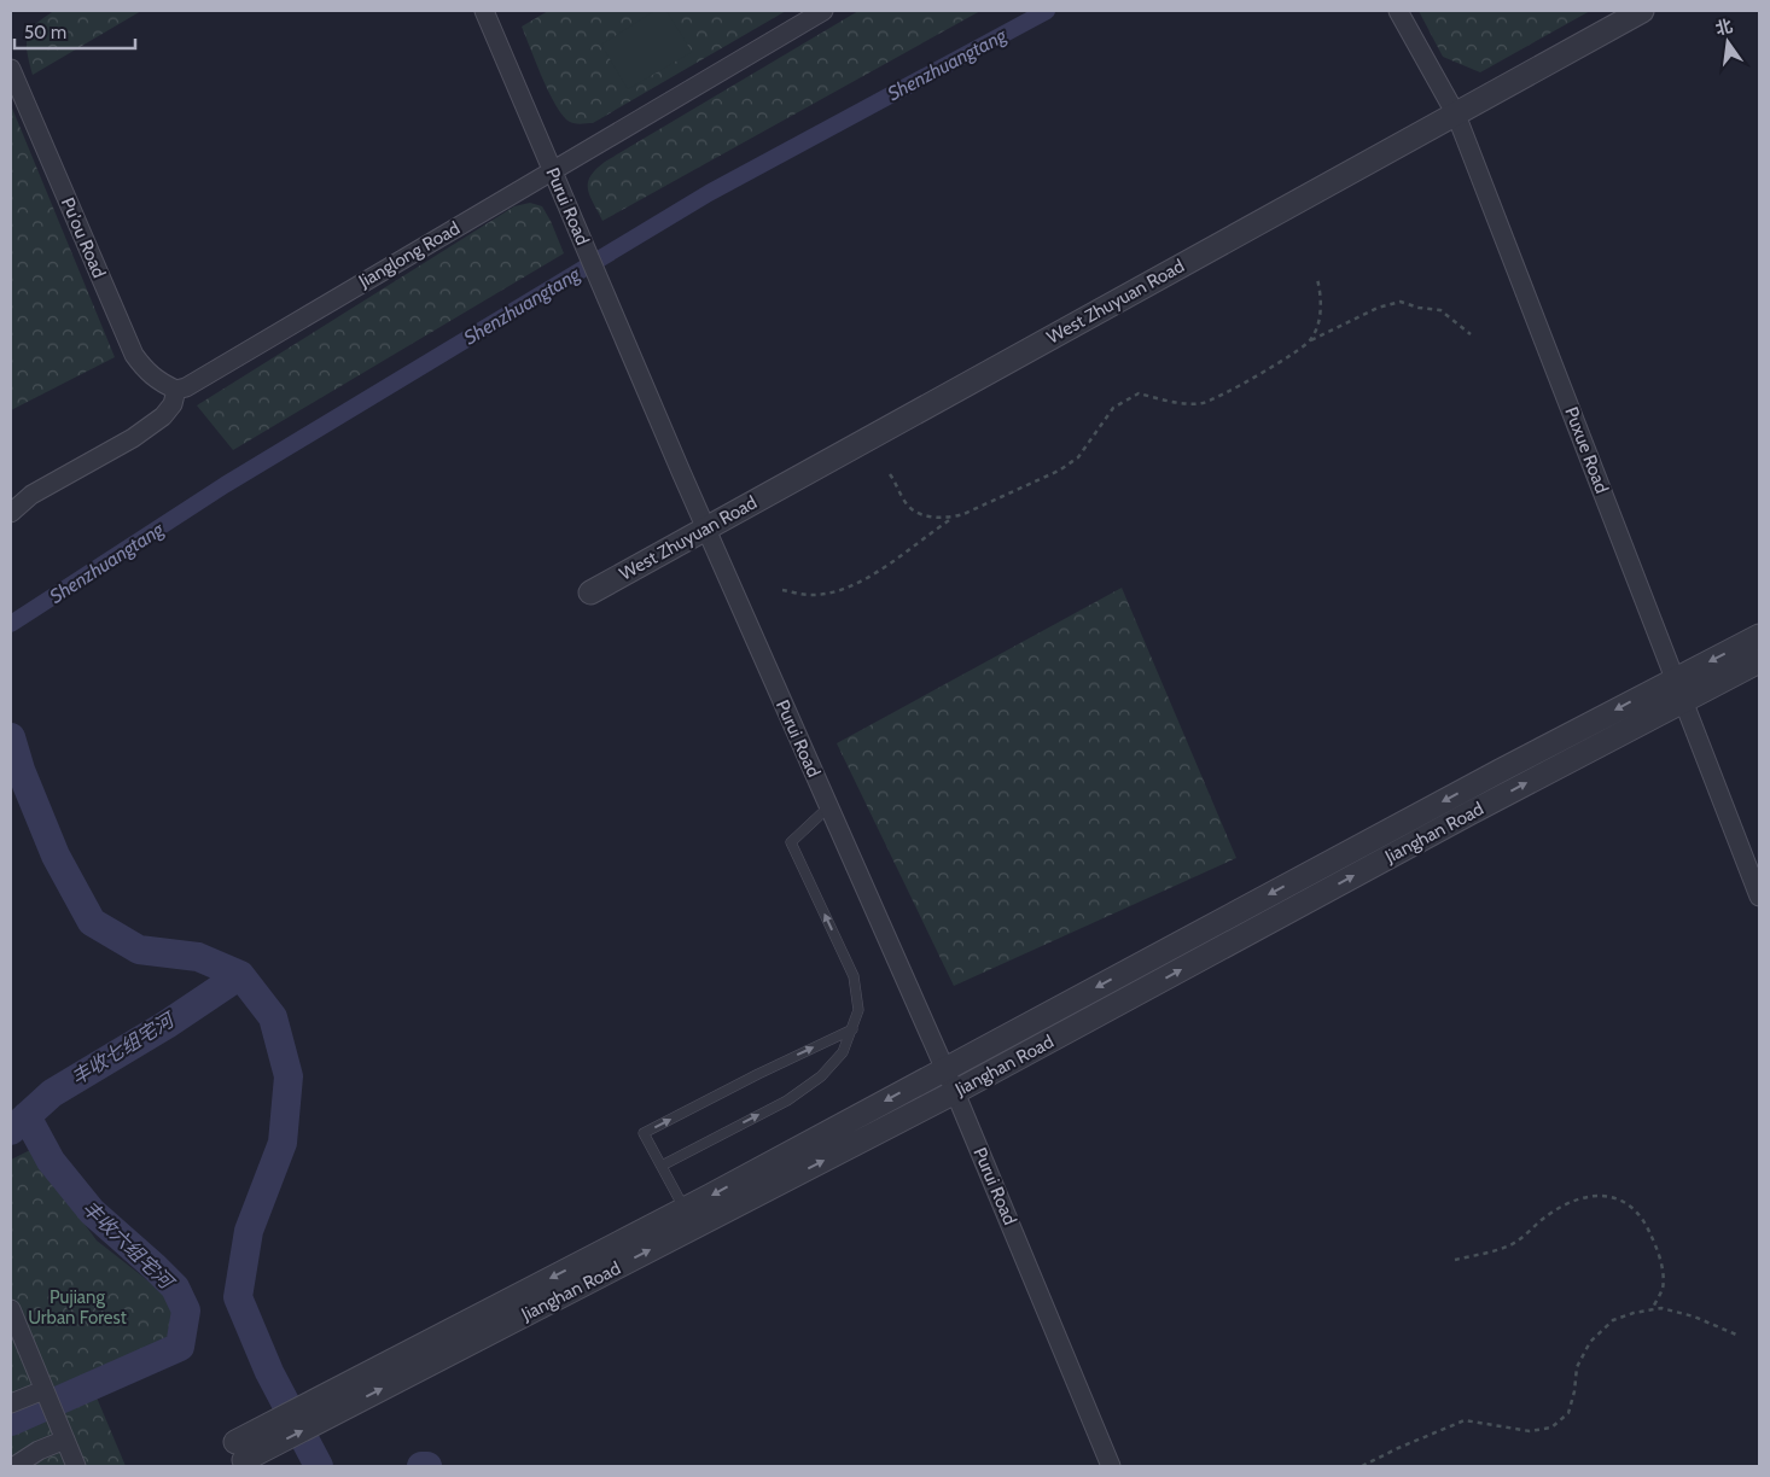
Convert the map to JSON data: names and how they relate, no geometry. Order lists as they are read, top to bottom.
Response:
{
  "streets": {
    "street": [
      "Purui Road",
      "Pu'ou Road",
      "Jianglong Road",
      "West Zhuyuan Road",
      "Puxue Road",
      "Jianghan Road"
    ]
  },
  "crossings": [
    ["Purui Road", "Jianglong Road"],
    ["Purui Road", "West Zhuyuan Road"],
    ["Purui Road", "Jianghan Road"],
    ["Pu'ou Road", "Jianglong Road"],
    ["West Zhuyuan Road", "Puxue Road"],
    ["Puxue Road", "Jianghan Road"]
  ],
  "water": ["Shenzhuangtang", "丰收七组宅河", "丰收六组宅河"],
  "parks": ["Pujiang Urban Forest"],
  "scale_bar": "50 m",
  "north": "top"
}
